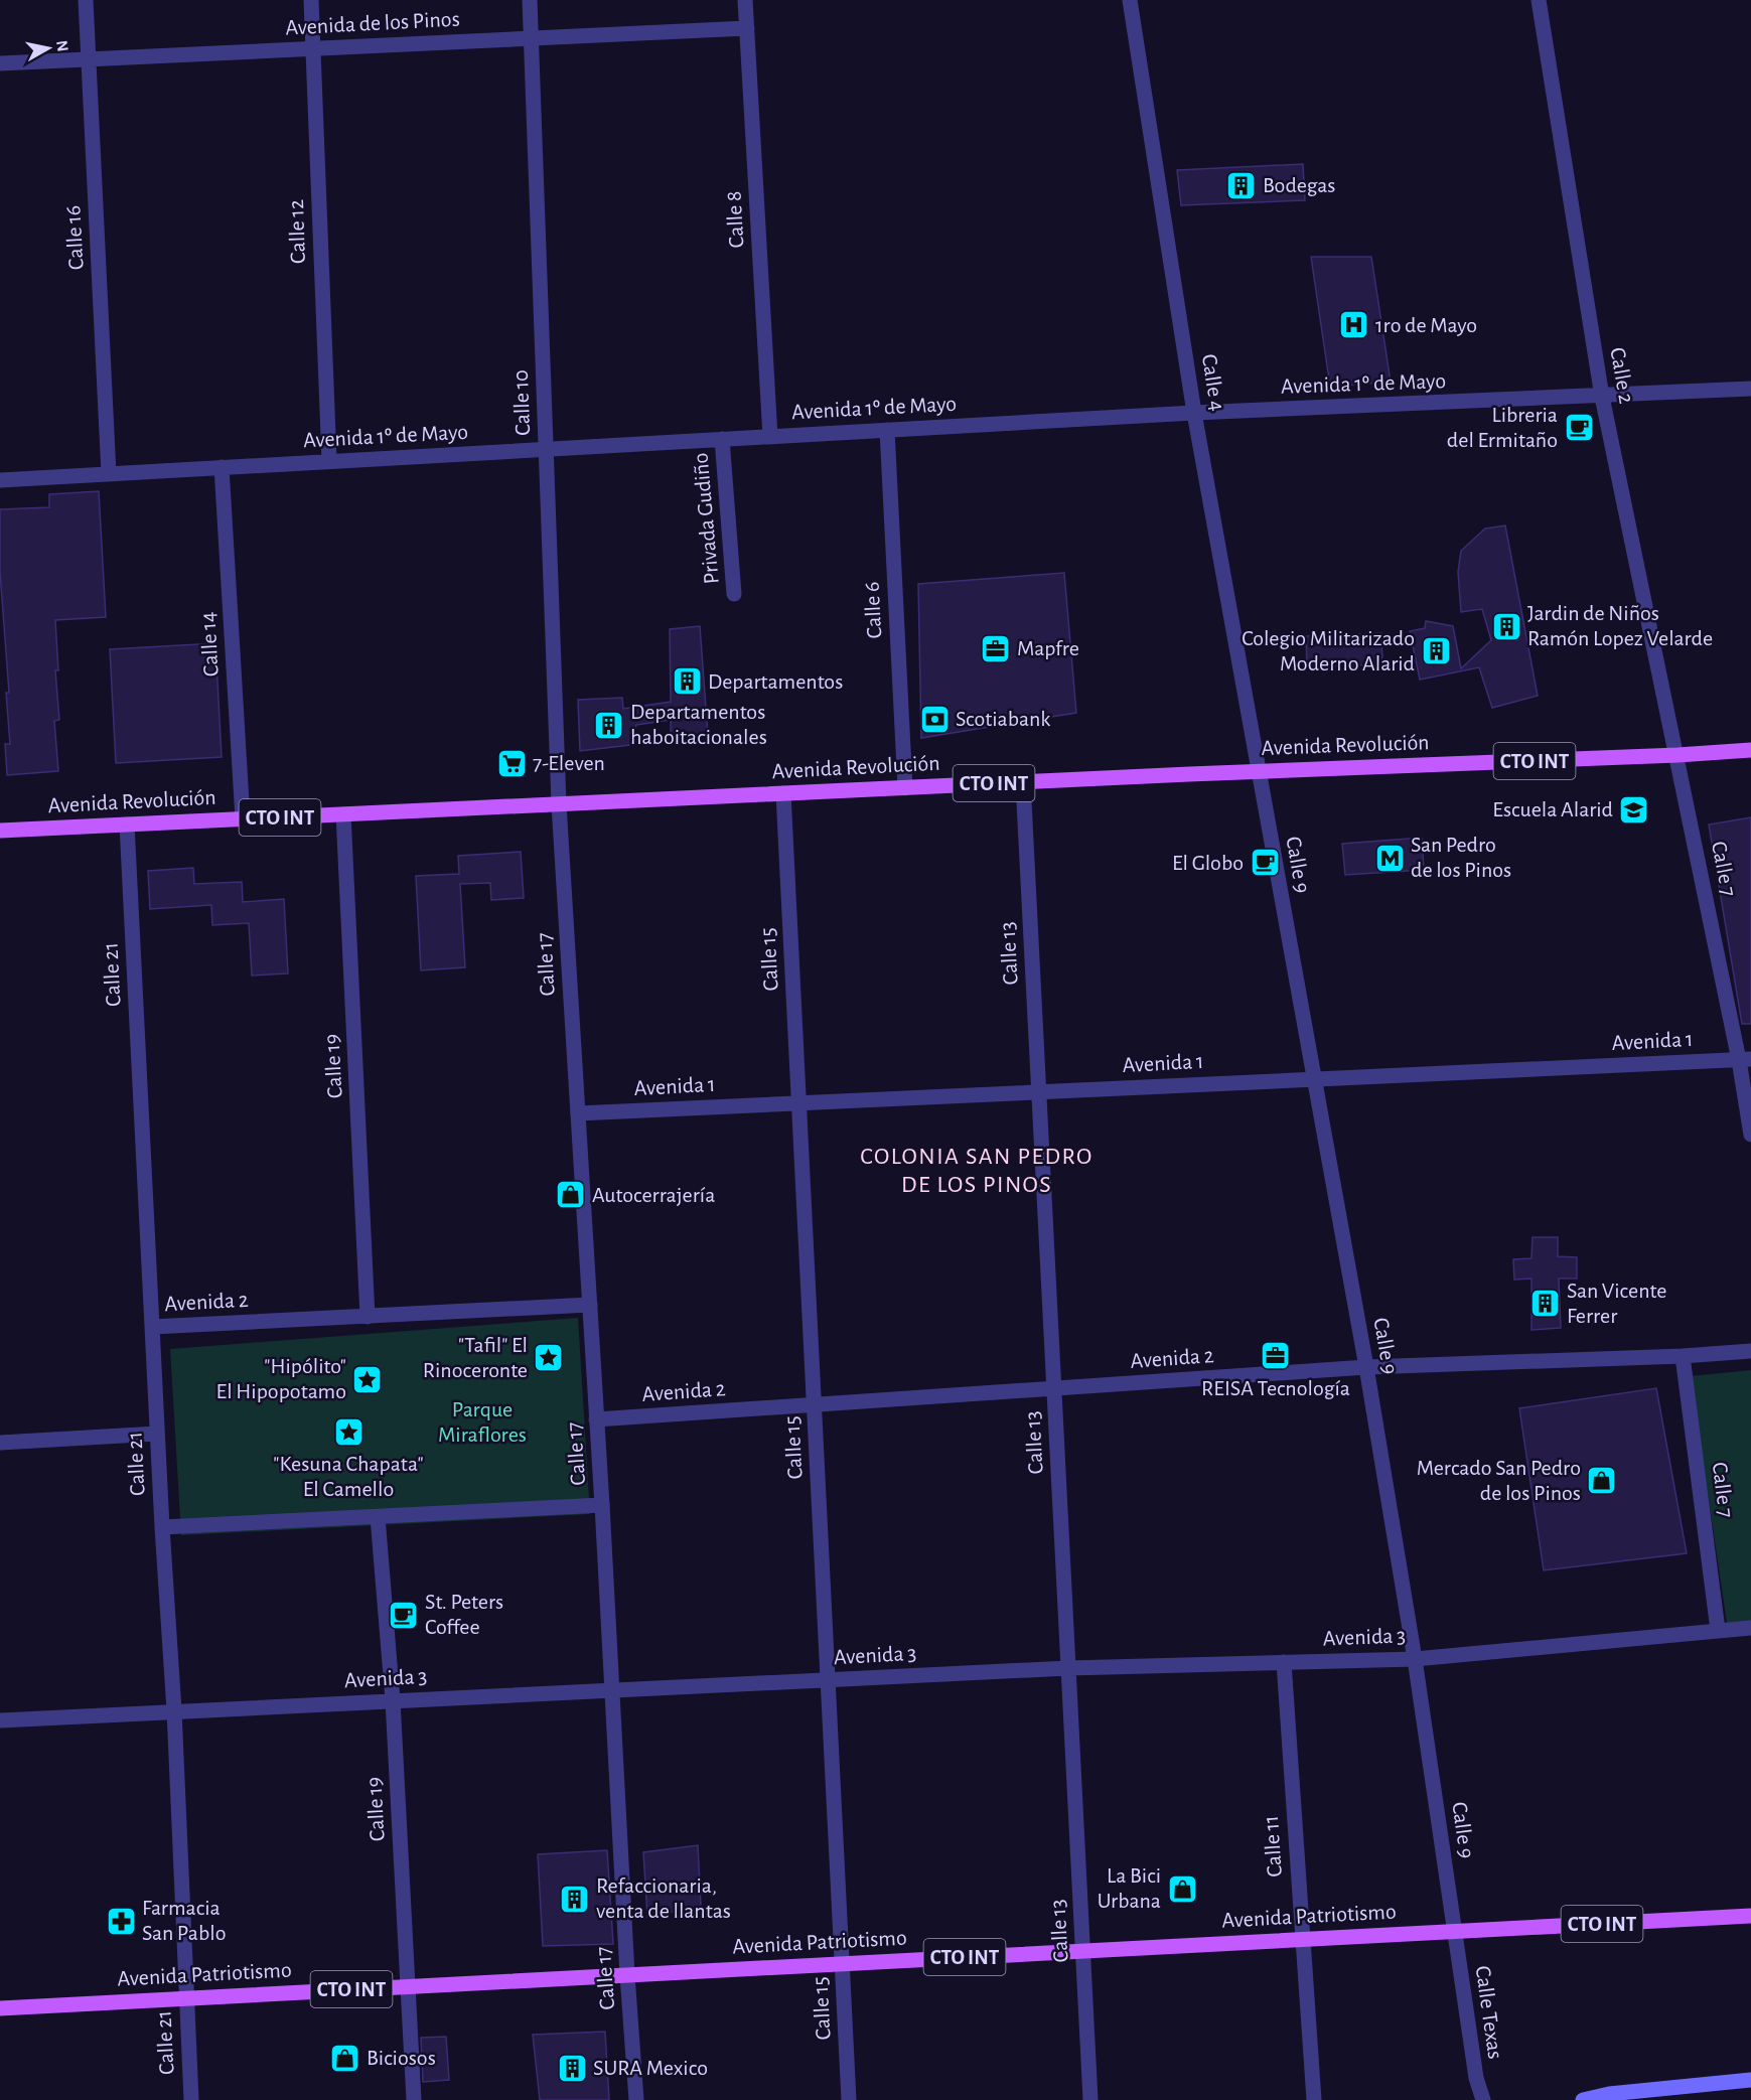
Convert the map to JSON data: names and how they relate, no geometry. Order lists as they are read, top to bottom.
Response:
{
  "streets": {
    "main road": ["Avenida Revolución", "CTO INT", "Avenida Patriotismo"],
    "street": [
      "Avenida de los Pinos",
      "Calle 8",
      "Calle 12",
      "Calle 16",
      "Calle 2",
      "Calle 4",
      "Avenida 1º de Mayo",
      "Calle 10",
      "Privada Gudiño",
      "Calle 6",
      "Calle 14",
      "Calle 9",
      "Calle 7",
      "Calle 13",
      "Calle 15",
      "Calle 17",
      "Calle 21",
      "Avenida 1",
      "Calle 19",
      "Avenida 2",
      "Avenida 3",
      "Calle 11",
      "Calle Texas"
    ]
  },
  "crossings": [
    ["Avenida de los Pinos", "Calle 8"],
    ["Avenida de los Pinos", "Calle 12"],
    ["Avenida de los Pinos", "Calle 16"],
    ["Avenida de los Pinos", "Calle 10"],
    ["Calle 8", "Avenida 1º de Mayo"],
    ["Calle 12", "Avenida 1º de Mayo"],
    ["Calle 16", "Avenida 1º de Mayo"],
    ["Calle 2", "Avenida 1º de Mayo"],
    ["Calle 2", "Avenida Revolución"],
    ["Calle 2", "Calle 7"],
    ["Calle 4", "Avenida 1º de Mayo"],
    ["Calle 4", "Avenida Revolución"],
    ["Calle 4", "Calle 9"],
    ["Avenida 1º de Mayo", "Calle 10"],
    ["Avenida 1º de Mayo", "Privada Gudiño"],
    ["Avenida 1º de Mayo", "Calle 6"],
    ["Avenida 1º de Mayo", "Calle 14"],
    ["Calle 10", "Avenida Revolución"],
    ["Calle 10", "Calle 17"],
    ["Calle 6", "Avenida Revolución"],
    ["Calle 14", "Avenida Revolución"],
    ["Avenida Revolución", "Calle 9"],
    ["Avenida Revolución", "Calle 7"],
    ["Avenida Revolución", "Calle 13"],
    ["Avenida Revolución", "Calle 15"],
    ["Avenida Revolución", "Calle 17"],
    ["Avenida Revolución", "Calle 21"],
    ["Avenida Revolución", "Calle 19"],
    ["Calle 9", "Avenida 1"],
    ["Calle 9", "Avenida 2"],
    ["Calle 9", "Avenida 3"],
    ["Calle 9", "Avenida Patriotismo"],
    ["Calle 9", "Calle Texas"],
    ["Calle 7", "Avenida 1"],
    ["Calle 7", "Avenida 2"],
    ["Calle 7", "Avenida 3"],
    ["Calle 13", "Avenida 1"],
    ["Calle 13", "Avenida 2"],
    ["Calle 13", "Avenida 3"],
    ["Calle 13", "Avenida Patriotismo"],
    ["Calle 15", "Avenida 1"],
    ["Calle 15", "Avenida 2"],
    ["Calle 15", "Avenida 3"],
    ["Calle 15", "Avenida Patriotismo"],
    ["Calle 17", "Avenida 1"],
    ["Calle 17", "Avenida 2"],
    ["Calle 17", "Avenida 3"],
    ["Calle 17", "Avenida Patriotismo"],
    ["Calle 21", "Avenida 2"],
    ["Calle 21", "Avenida 3"],
    ["Calle 21", "Avenida Patriotismo"],
    ["Calle 19", "Avenida 2"],
    ["Calle 19", "Avenida 3"],
    ["Calle 19", "Avenida Patriotismo"],
    ["Avenida 3", "Calle 11"],
    ["Calle 11", "Avenida Patriotismo"],
    ["Avenida Patriotismo", "Calle Texas"]
  ],
  "districts": ["COLONIA SAN PEDRO DE LOS PINOS"],
  "parks": ["Parque Miraflores"],
  "places": {
    "building": [
      "Bodegas",
      "Jardin de Niños Ramón Lopez Velarde",
      "Colegio Militarizado Moderno Alarid",
      "Departamentos",
      "Departamentos haboitacionales",
      "San Vicente Ferrer",
      "Refaccionaria, venta de llantas",
      "SURA Mexico"
    ],
    "hospital": ["1ro de Mayo"],
    "cafe": ["Libreria del Ermitaño", "El Globo", "St. Peters Coffee"],
    "office": ["Mapfre", "REISA Tecnología"],
    "bank": ["Scotiabank"],
    "supermarket": ["7-Eleven"],
    "school or university": ["Escuela Alarid"],
    "metro station": ["San Pedro de los Pinos"],
    "shop": [
      "Autocerrajería",
      "Mercado San Pedro de los Pinos",
      "La Bici Urbana",
      "Biciosos"
    ],
    "place": ["\"Tafil\" El Rinoceronte", "\"Hipólito\" El Hipopotamo", "\"Kesuna Chapata\" El Camello"],
    "pharmacy": ["Farmacia San Pablo"]
  },
  "north": "right"
}
